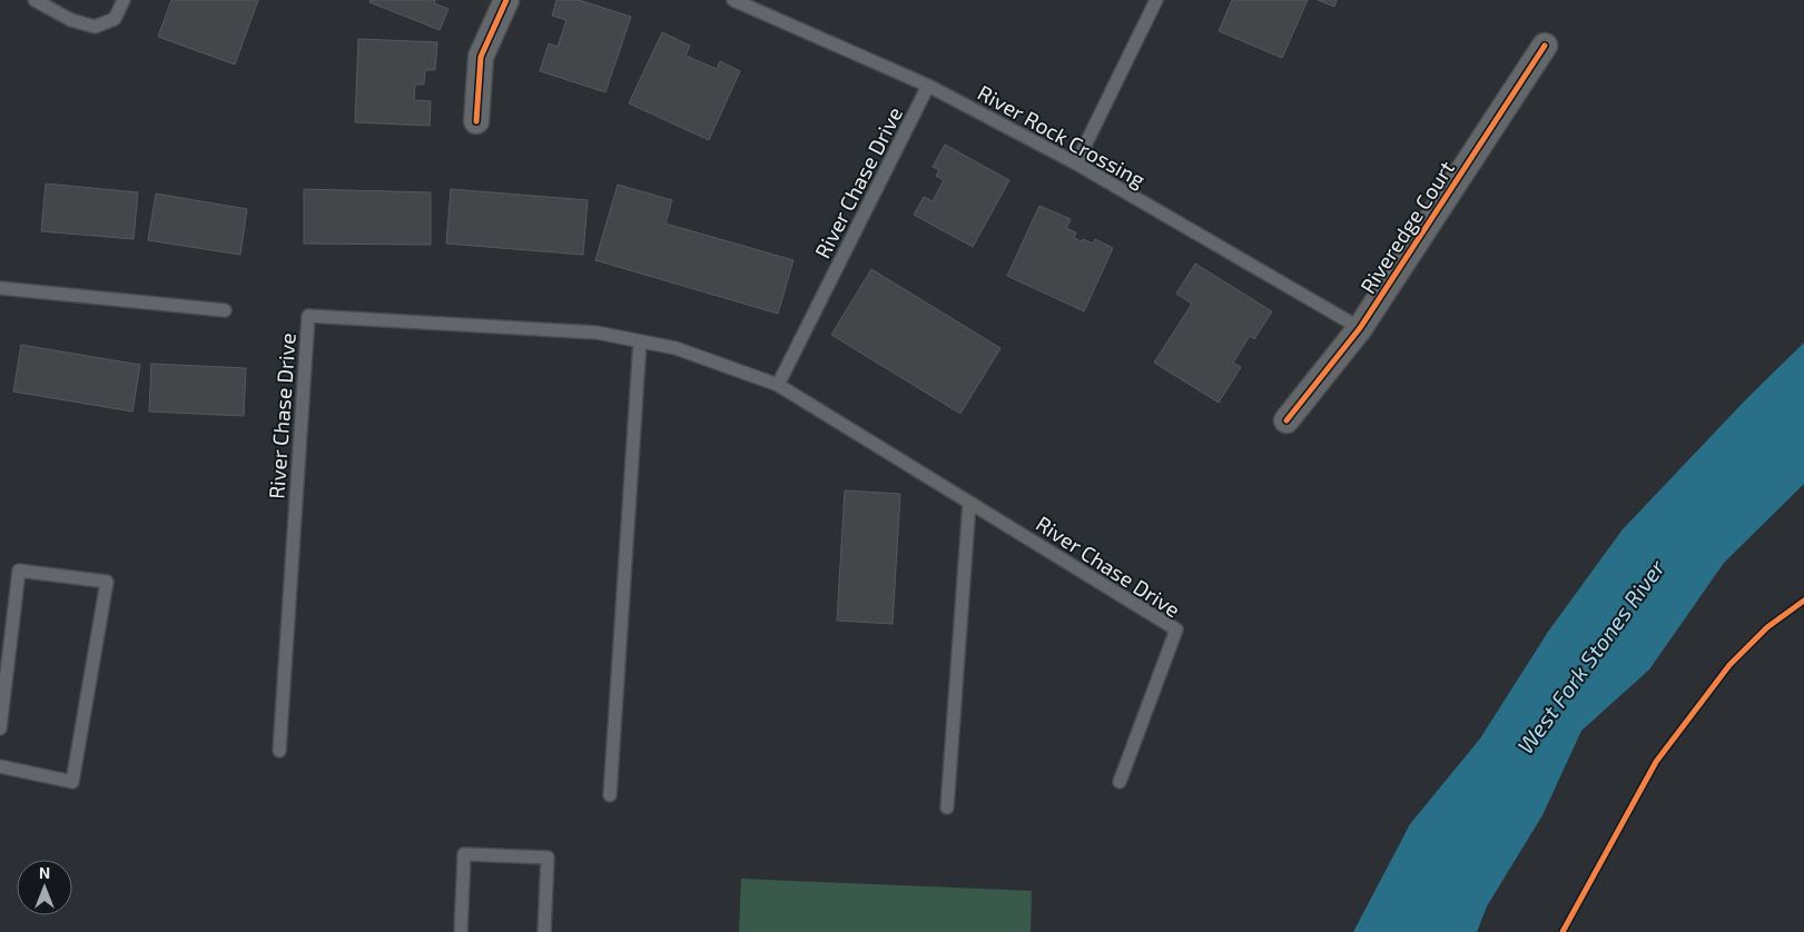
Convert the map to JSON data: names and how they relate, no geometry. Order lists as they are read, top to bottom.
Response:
{
  "streets": {
    "street": ["Riveredge Court"],
    "lane": ["River Rock Crossing", "River Chase Drive"]
  },
  "crossings": [
    ["River Rock Crossing", "River Chase Drive"],
    ["River Rock Crossing", "Riveredge Court"]
  ],
  "water": ["West Fork Stones River"],
  "north": "top"
}
